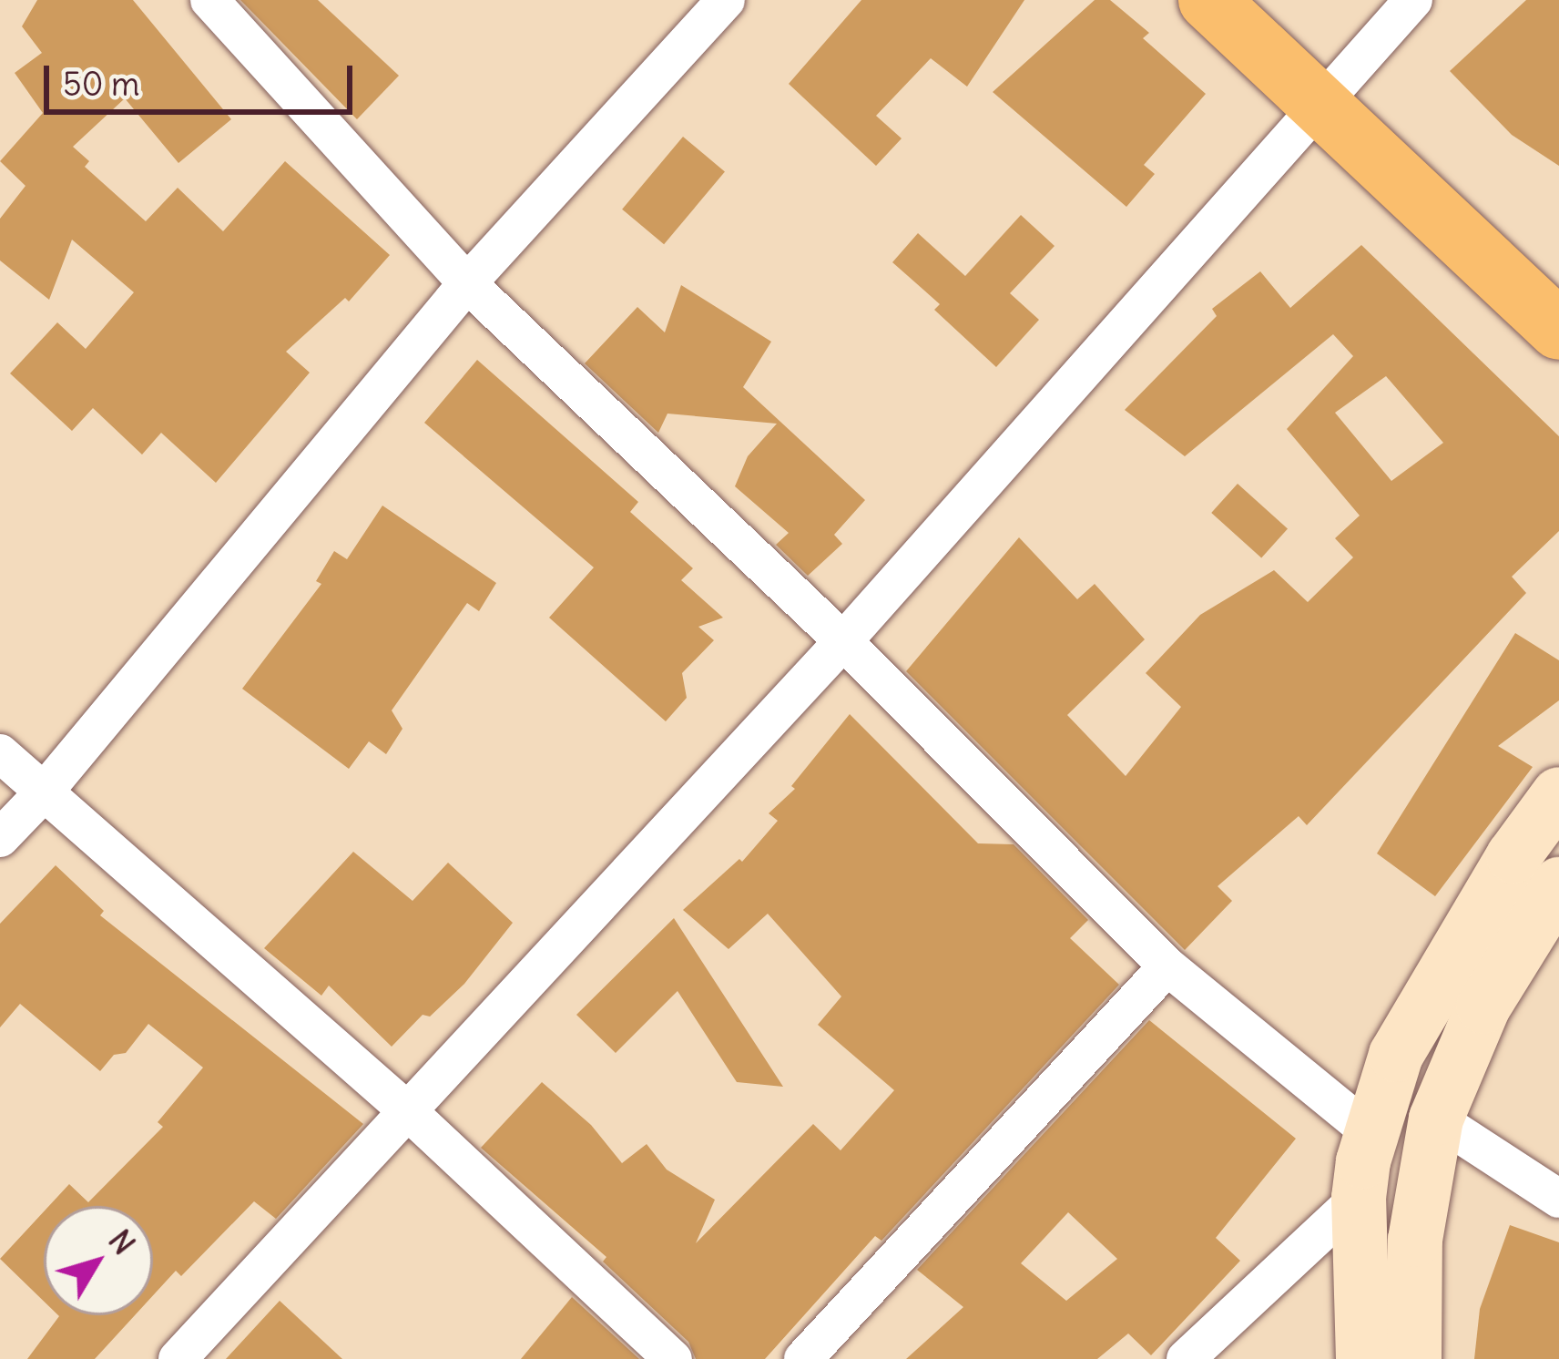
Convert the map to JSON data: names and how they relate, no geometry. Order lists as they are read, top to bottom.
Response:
{
  "scale_bar": "50 m",
  "north": "top right"
}
